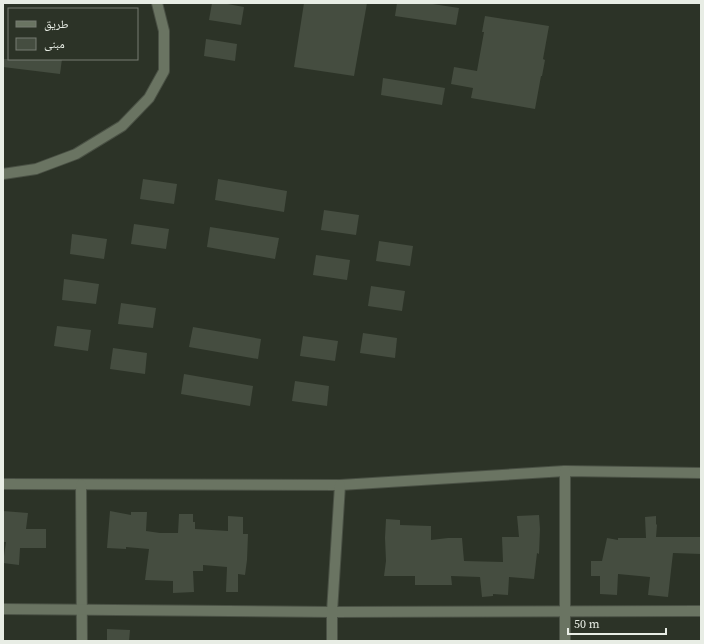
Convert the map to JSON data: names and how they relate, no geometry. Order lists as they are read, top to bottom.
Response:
{
  "legend": ["طريق", "مبنى"],
  "scale_bar": "50 m"
}
